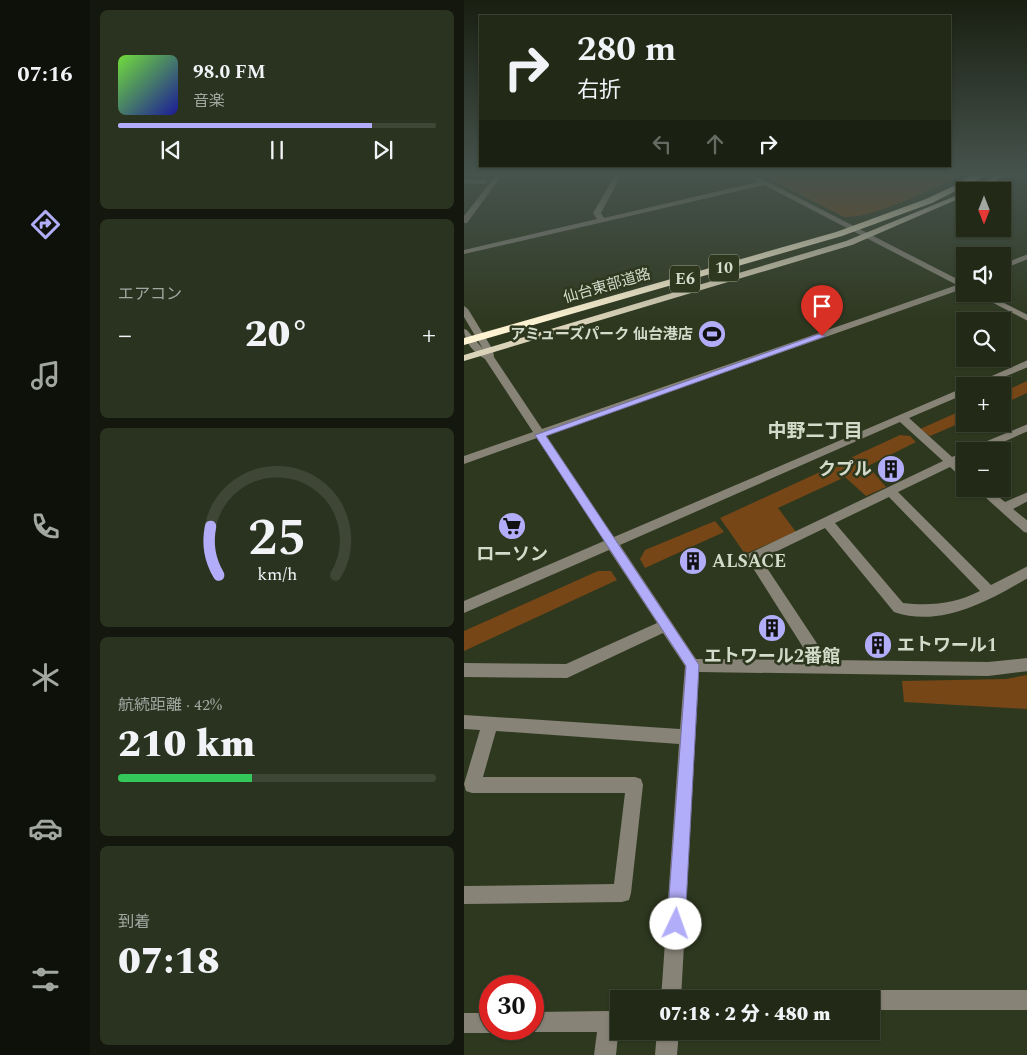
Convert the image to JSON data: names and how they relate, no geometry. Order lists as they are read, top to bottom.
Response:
{
  "streets": {
    "highway": ["E6", "仙台東部道路"],
    "main road": ["10"]
  },
  "crossings": [
    ["10", "仙台東部道路"]
  ],
  "districts": ["中野二丁目"],
  "places": {
    "sports": ["アミューズパーク 仙台港店"],
    "building": [
      "クプル",
      "ALSACE",
      "エトワール2番館",
      "エトワール1"
    ],
    "supermarket": ["ローソン"]
  },
  "north": "bottom",
  "page": {
    "tabs": "07:16",
    "turn": ["280 m", "右折"],
    "song": ["98.0 FM", "音楽"],
    "map_buttons": ["+", "−"],
    "tile": [
      "エアコン",
      ["航続距離 · 42%", "210 km"],
      ["到着", "07:18"]
    ],
    "heat": ["−", "20°", "+"],
    "limit": "30",
    "trip": "07:18 · 2 分 · 480 m",
    "gauge": ["25", "km/h"]
  }
}
